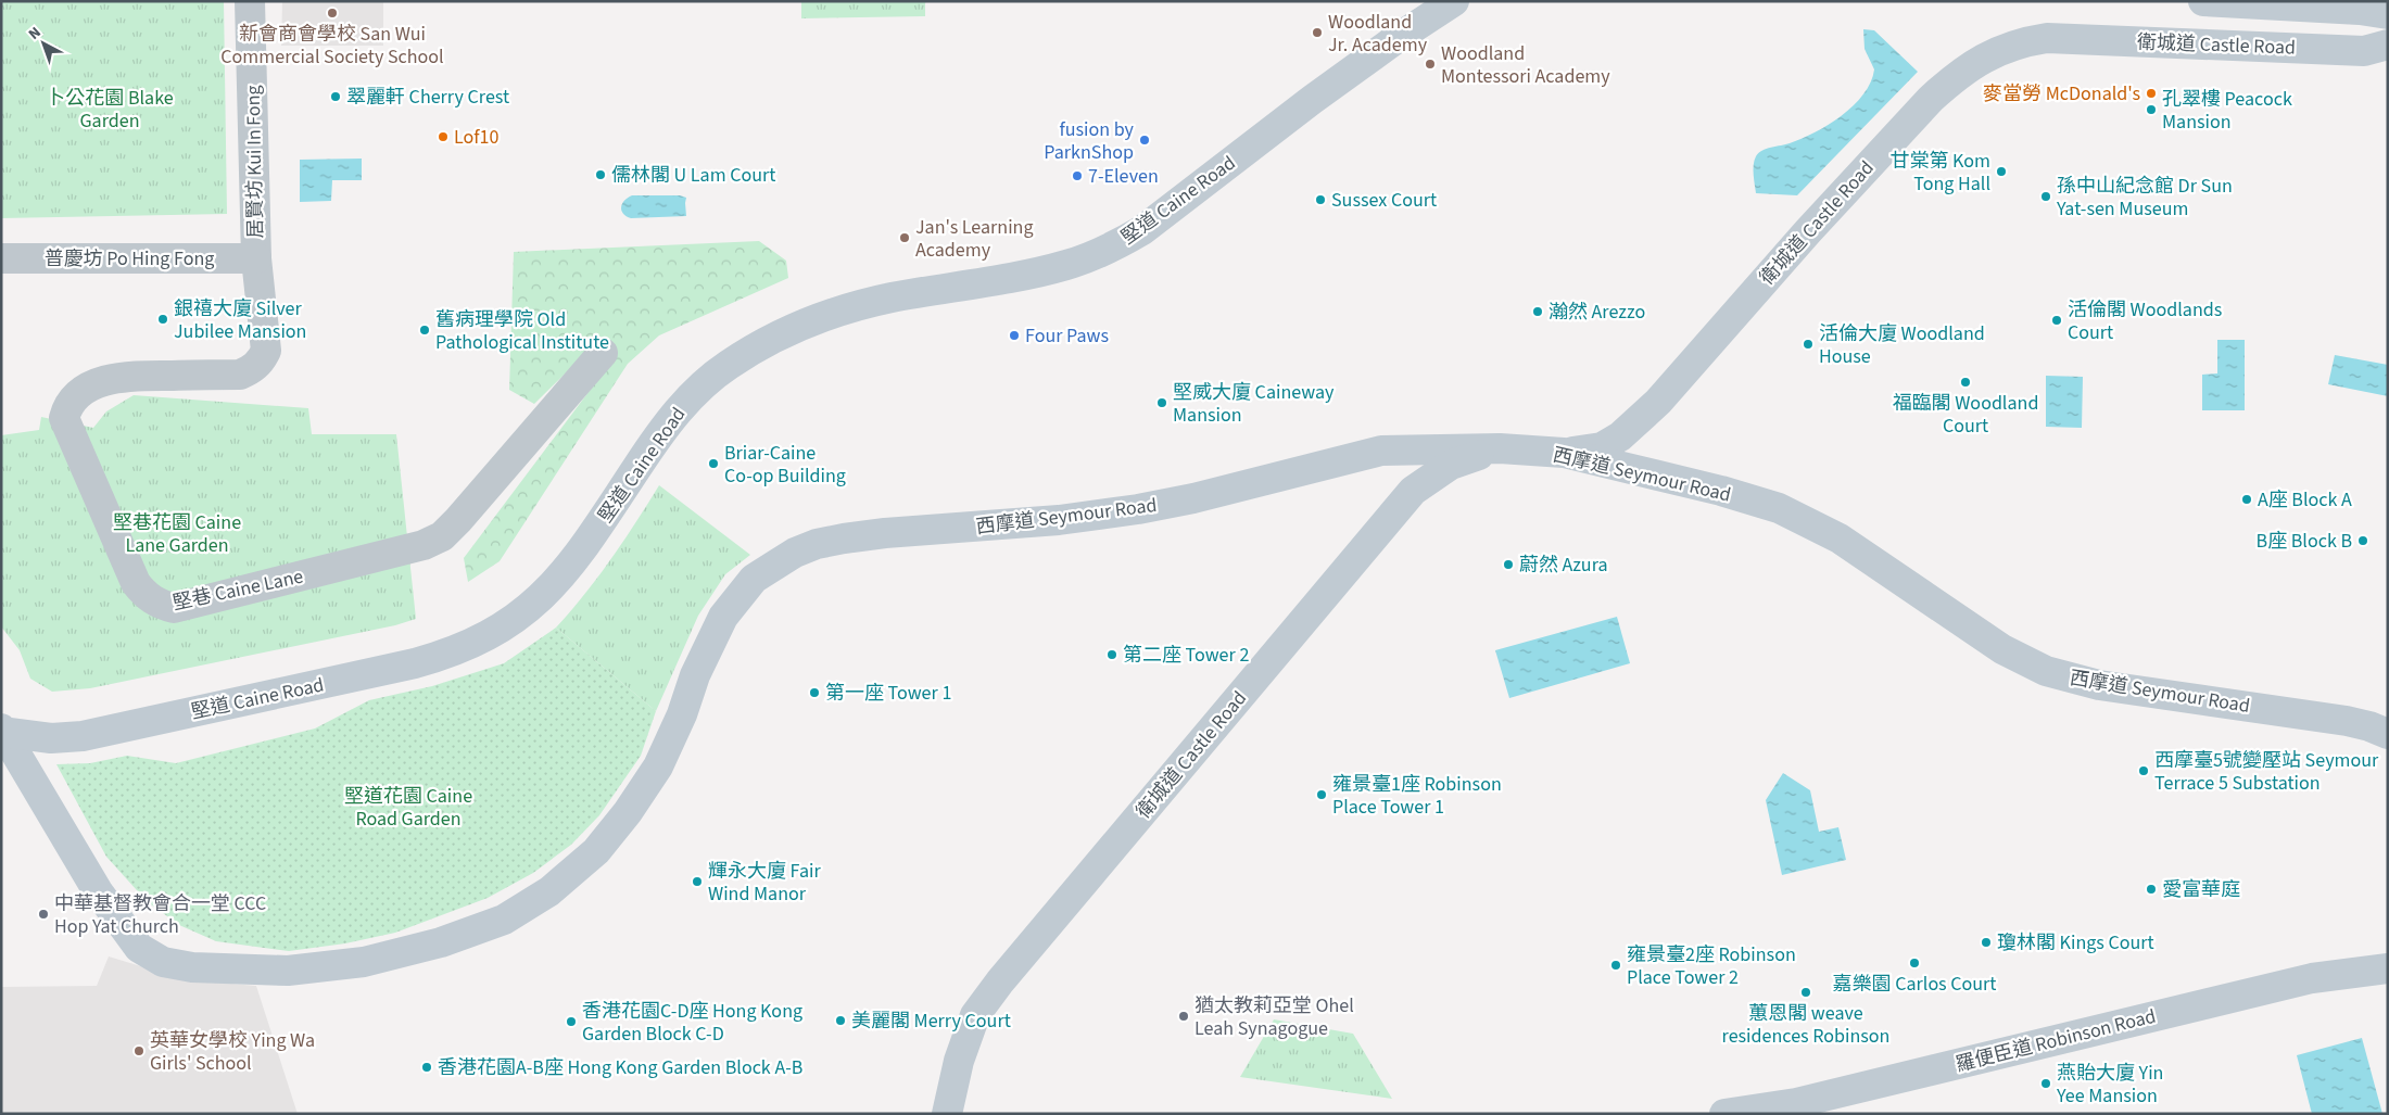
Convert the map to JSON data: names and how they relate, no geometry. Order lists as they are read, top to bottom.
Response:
{
  "streets": {
    "street": [
      "衛城道 Castle Road",
      "居賢坊 Kui In Fong",
      "堅道 Caine Road",
      "普慶坊 Po Hing Fong",
      "西摩道 Seymour Road",
      "堅巷 Caine Lane",
      "羅便臣道 Robinson Road"
    ]
  },
  "crossings": [
    ["衛城道 Castle Road", "西摩道 Seymour Road"],
    ["居賢坊 Kui In Fong", "普慶坊 Po Hing Fong"],
    ["居賢坊 Kui In Fong", "堅巷 Caine Lane"],
    ["堅道 Caine Road", "西摩道 Seymour Road"],
    ["普慶坊 Po Hing Fong", "堅巷 Caine Lane"]
  ],
  "parks": ["卜公花園 Blake Garden", "堅巷花園 Caine Lane Garden", "堅道花園 Caine Road Garden"],
  "places": [
    "新會商會學校 San Wui Commercial Society School",
    "Woodland Jr. Academy",
    "Woodland Montessori Academy",
    "麥當勞 McDonald's",
    "翠麗軒 Cherry Crest",
    "孔翠樓 Peacock Mansion",
    "Lof10",
    "fusion by ParknShop",
    "甘棠第 Kom Tong Hall",
    "儒林閣 U Lam Court",
    "7-Eleven",
    "孫中山紀念館 Dr Sun Yat-sen Museum",
    "Sussex Court",
    "Jan's Learning Academy",
    "瀚然 Arezzo",
    "銀禧大廈 Silver Jubilee Mansion",
    "活倫閣 Woodlands Court",
    "舊病理學院 Old Pathological Institute",
    "Four Paws",
    "活倫大廈 Woodland House",
    "福臨閣 Woodland Court",
    "堅威大廈 Caineway Mansion",
    "Briar-Caine Co-op Building",
    "A座 Block A",
    "B座 Block B",
    "蔚然 Azura",
    "第二座 Tower 2",
    "第一座 Tower 1",
    "西摩臺5號變壓站 Seymour Terrace 5 Substation",
    "雍景臺1座 Robinson Place Tower 1",
    "輝永大廈 Fair Wind Manor",
    "愛富華庭",
    "中華基督教會合一堂 CCC Hop Yat Church",
    "瓊林閣 Kings Court",
    "嘉樂園 Carlos Court",
    "雍景臺2座 Robinson Place Tower 2",
    "蕙恩閣 weave residences Robinson",
    "猶太教莉亞堂 Ohel Leah Synagogue",
    "美麗閣 Merry Court",
    "香港花園C-D座 Hong Kong Garden Block C-D",
    "英華女學校 Ying Wa Girls' School",
    "香港花園A-B座 Hong Kong Garden Block A-B",
    "燕貽大廈 Yin Yee Mansion"
  ],
  "north": "top left"
}
